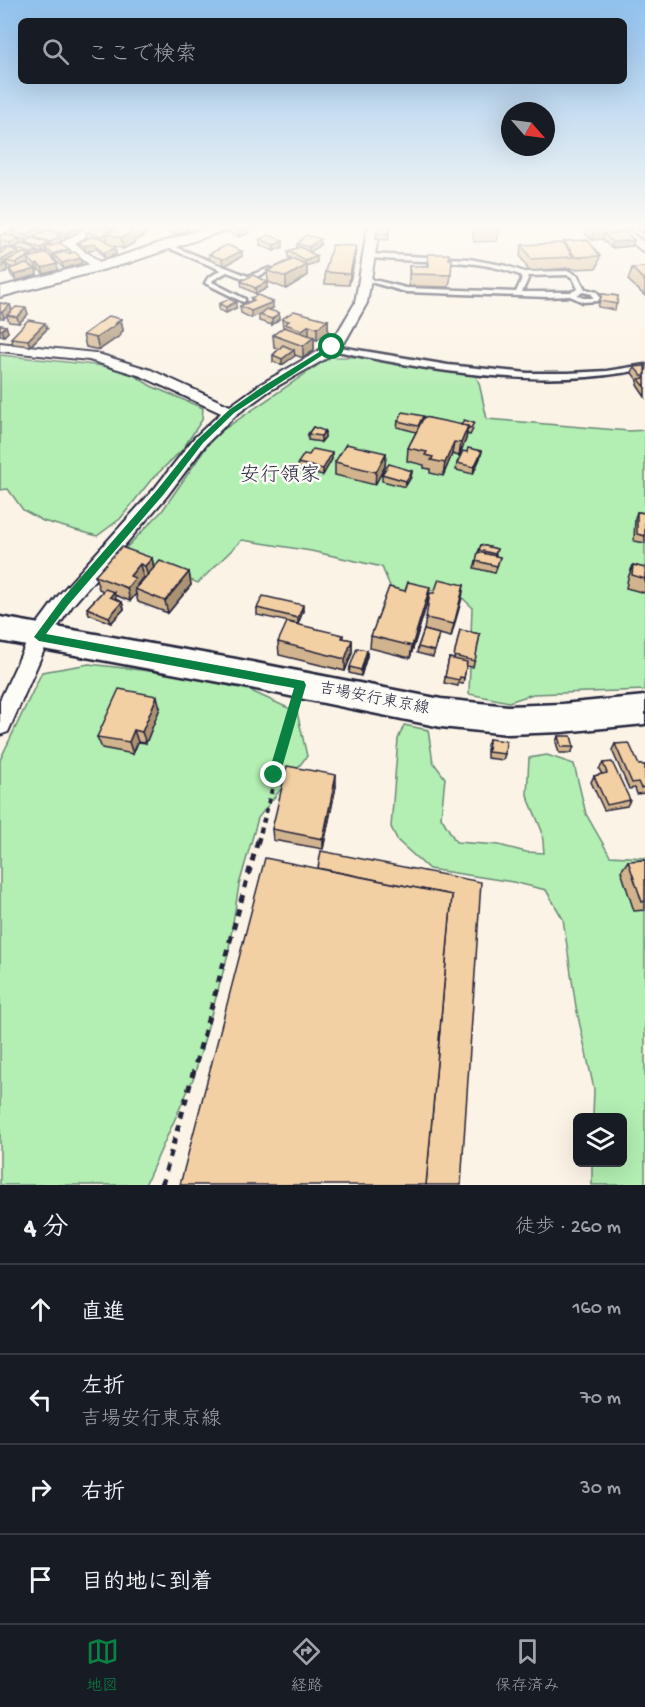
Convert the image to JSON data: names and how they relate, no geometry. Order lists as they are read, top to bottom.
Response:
{
  "streets": {
    "main road": ["吉場安行東京線"]
  },
  "districts": ["安行領家"],
  "north": "bottom right",
  "page": {
    "search": "ここで検索",
    "heading": ["4 分", "徒歩 · 260 m"],
    "list": [
      ["直進", "160 m"],
      ["左折", "吉場安行東京線", "70 m"],
      ["右折", "30 m"],
      "目的地に到着"
    ],
    "nav": ["地図", "経路", "保存済み"]
  }
}
